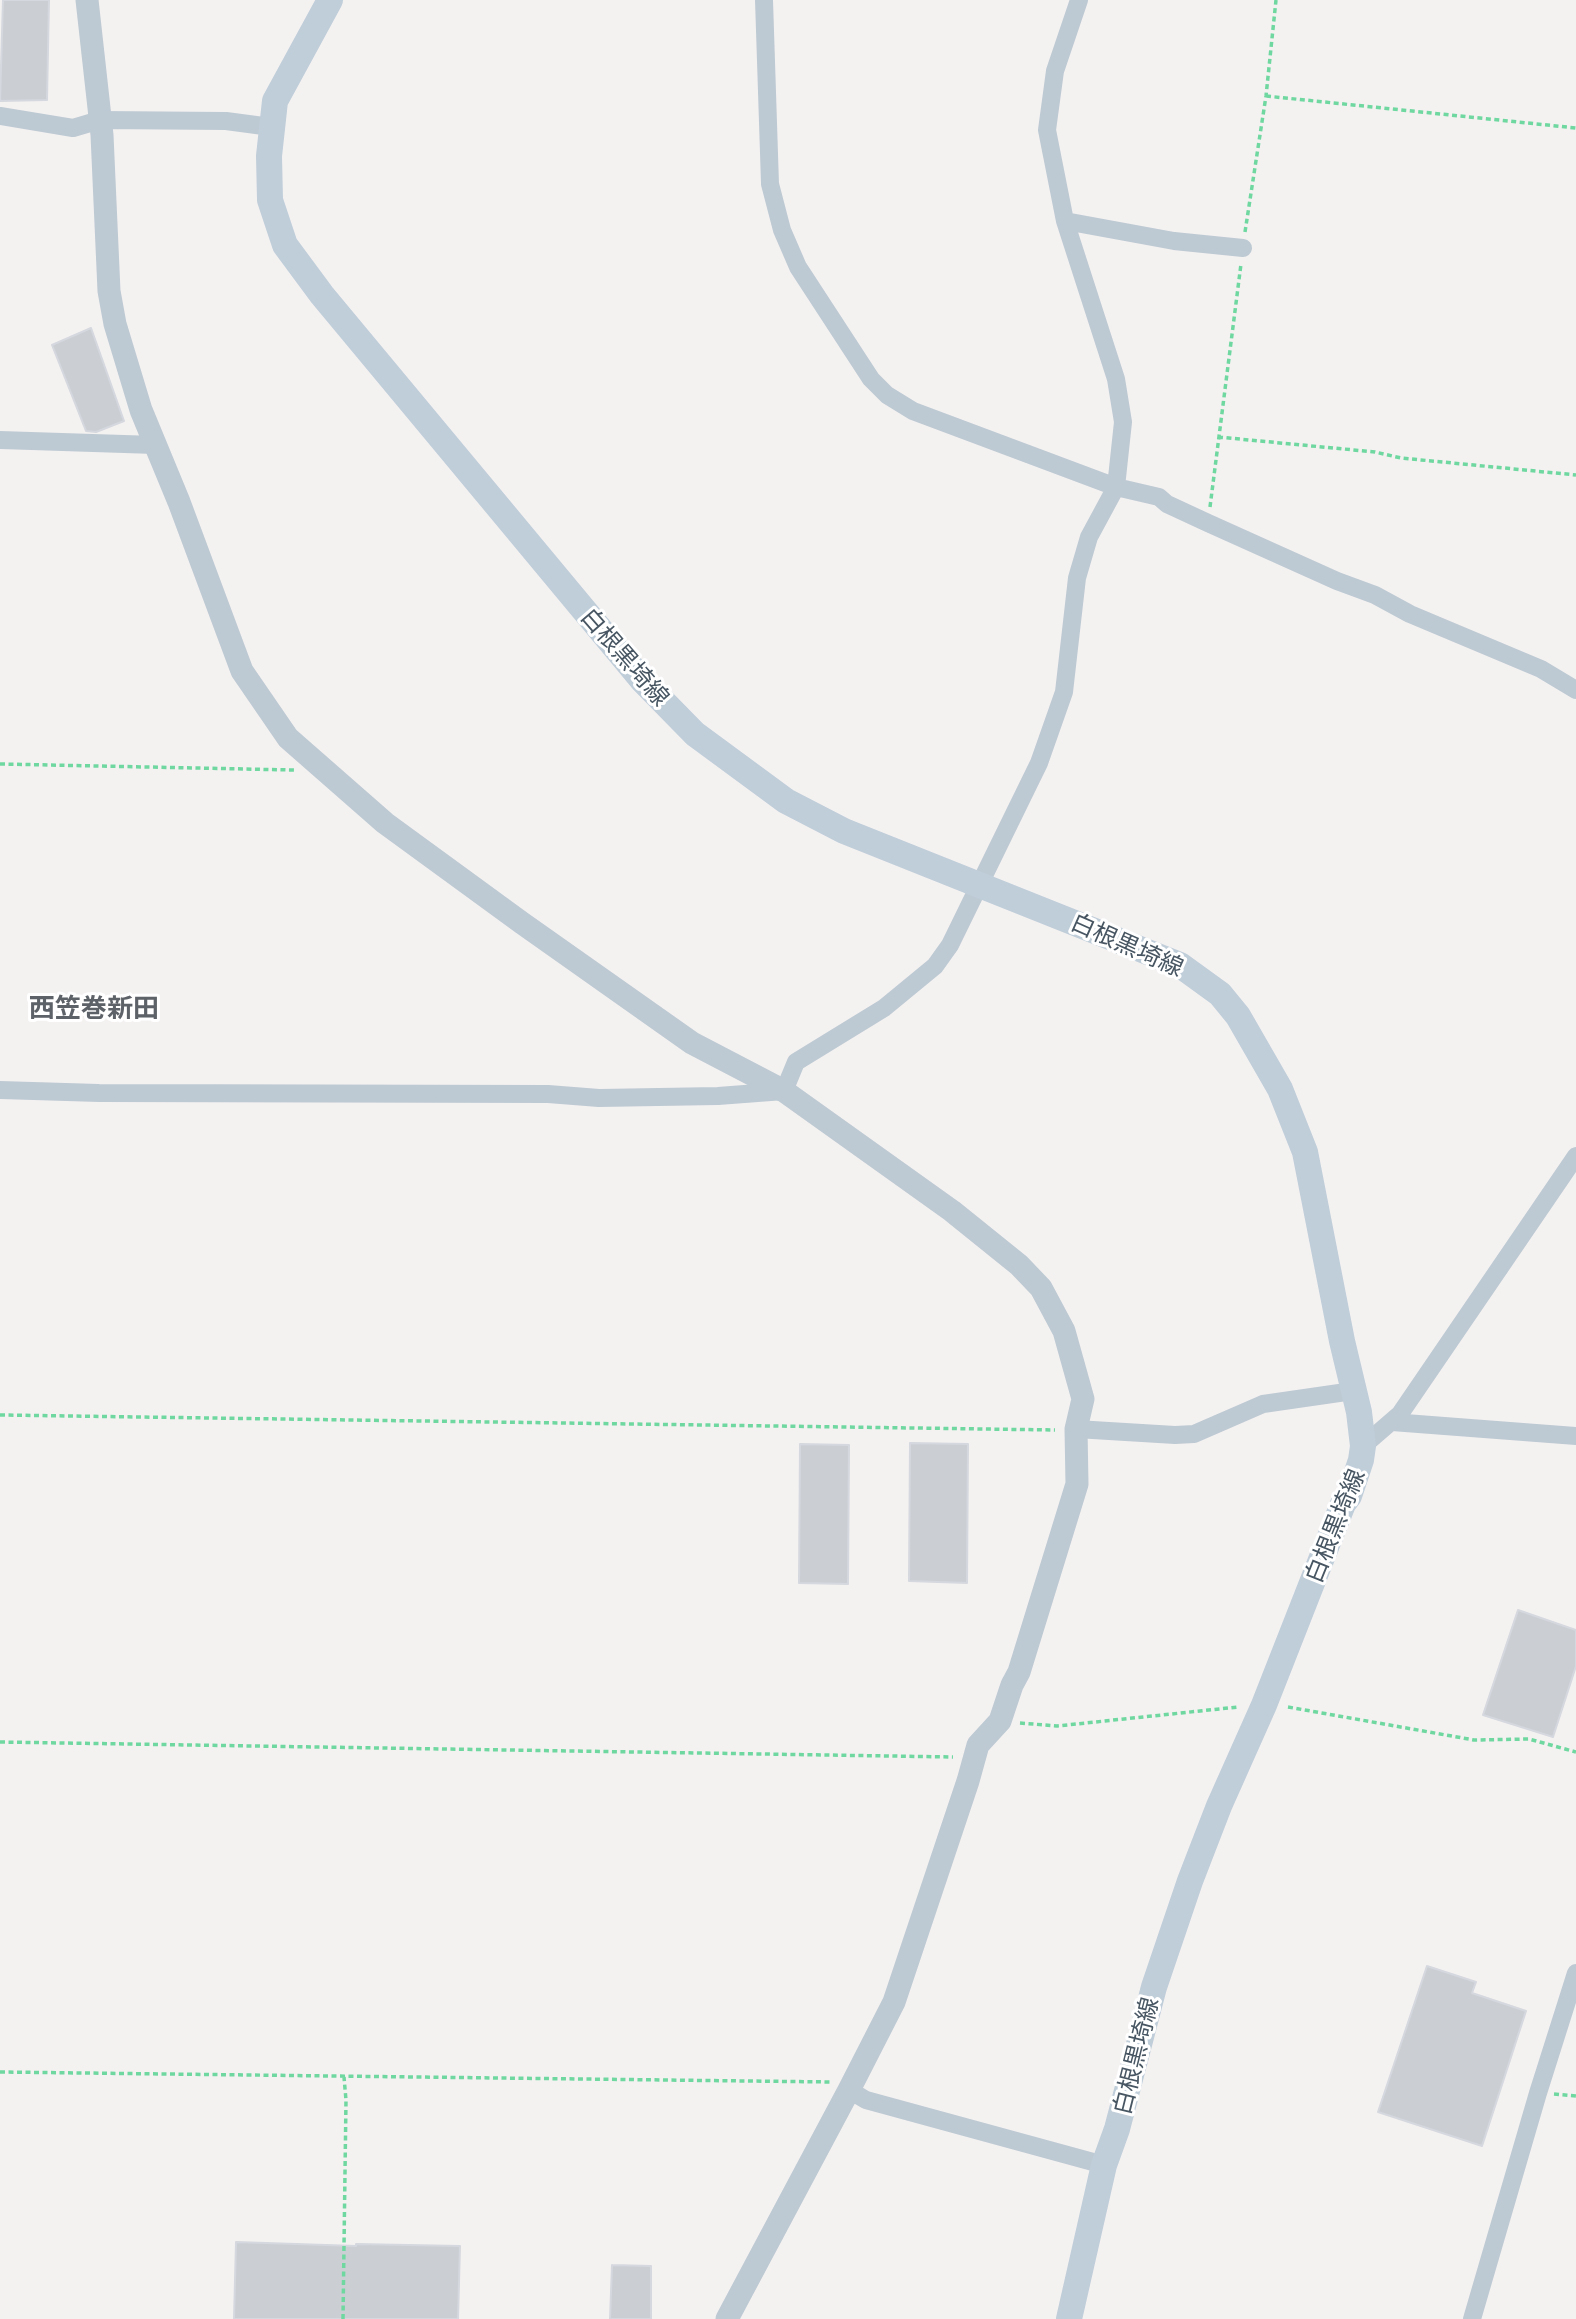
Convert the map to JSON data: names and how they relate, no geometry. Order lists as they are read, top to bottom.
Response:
{
  "streets": {
    "main road": ["白根黒埼線"]
  },
  "districts": ["西笠巻新田"]
}
